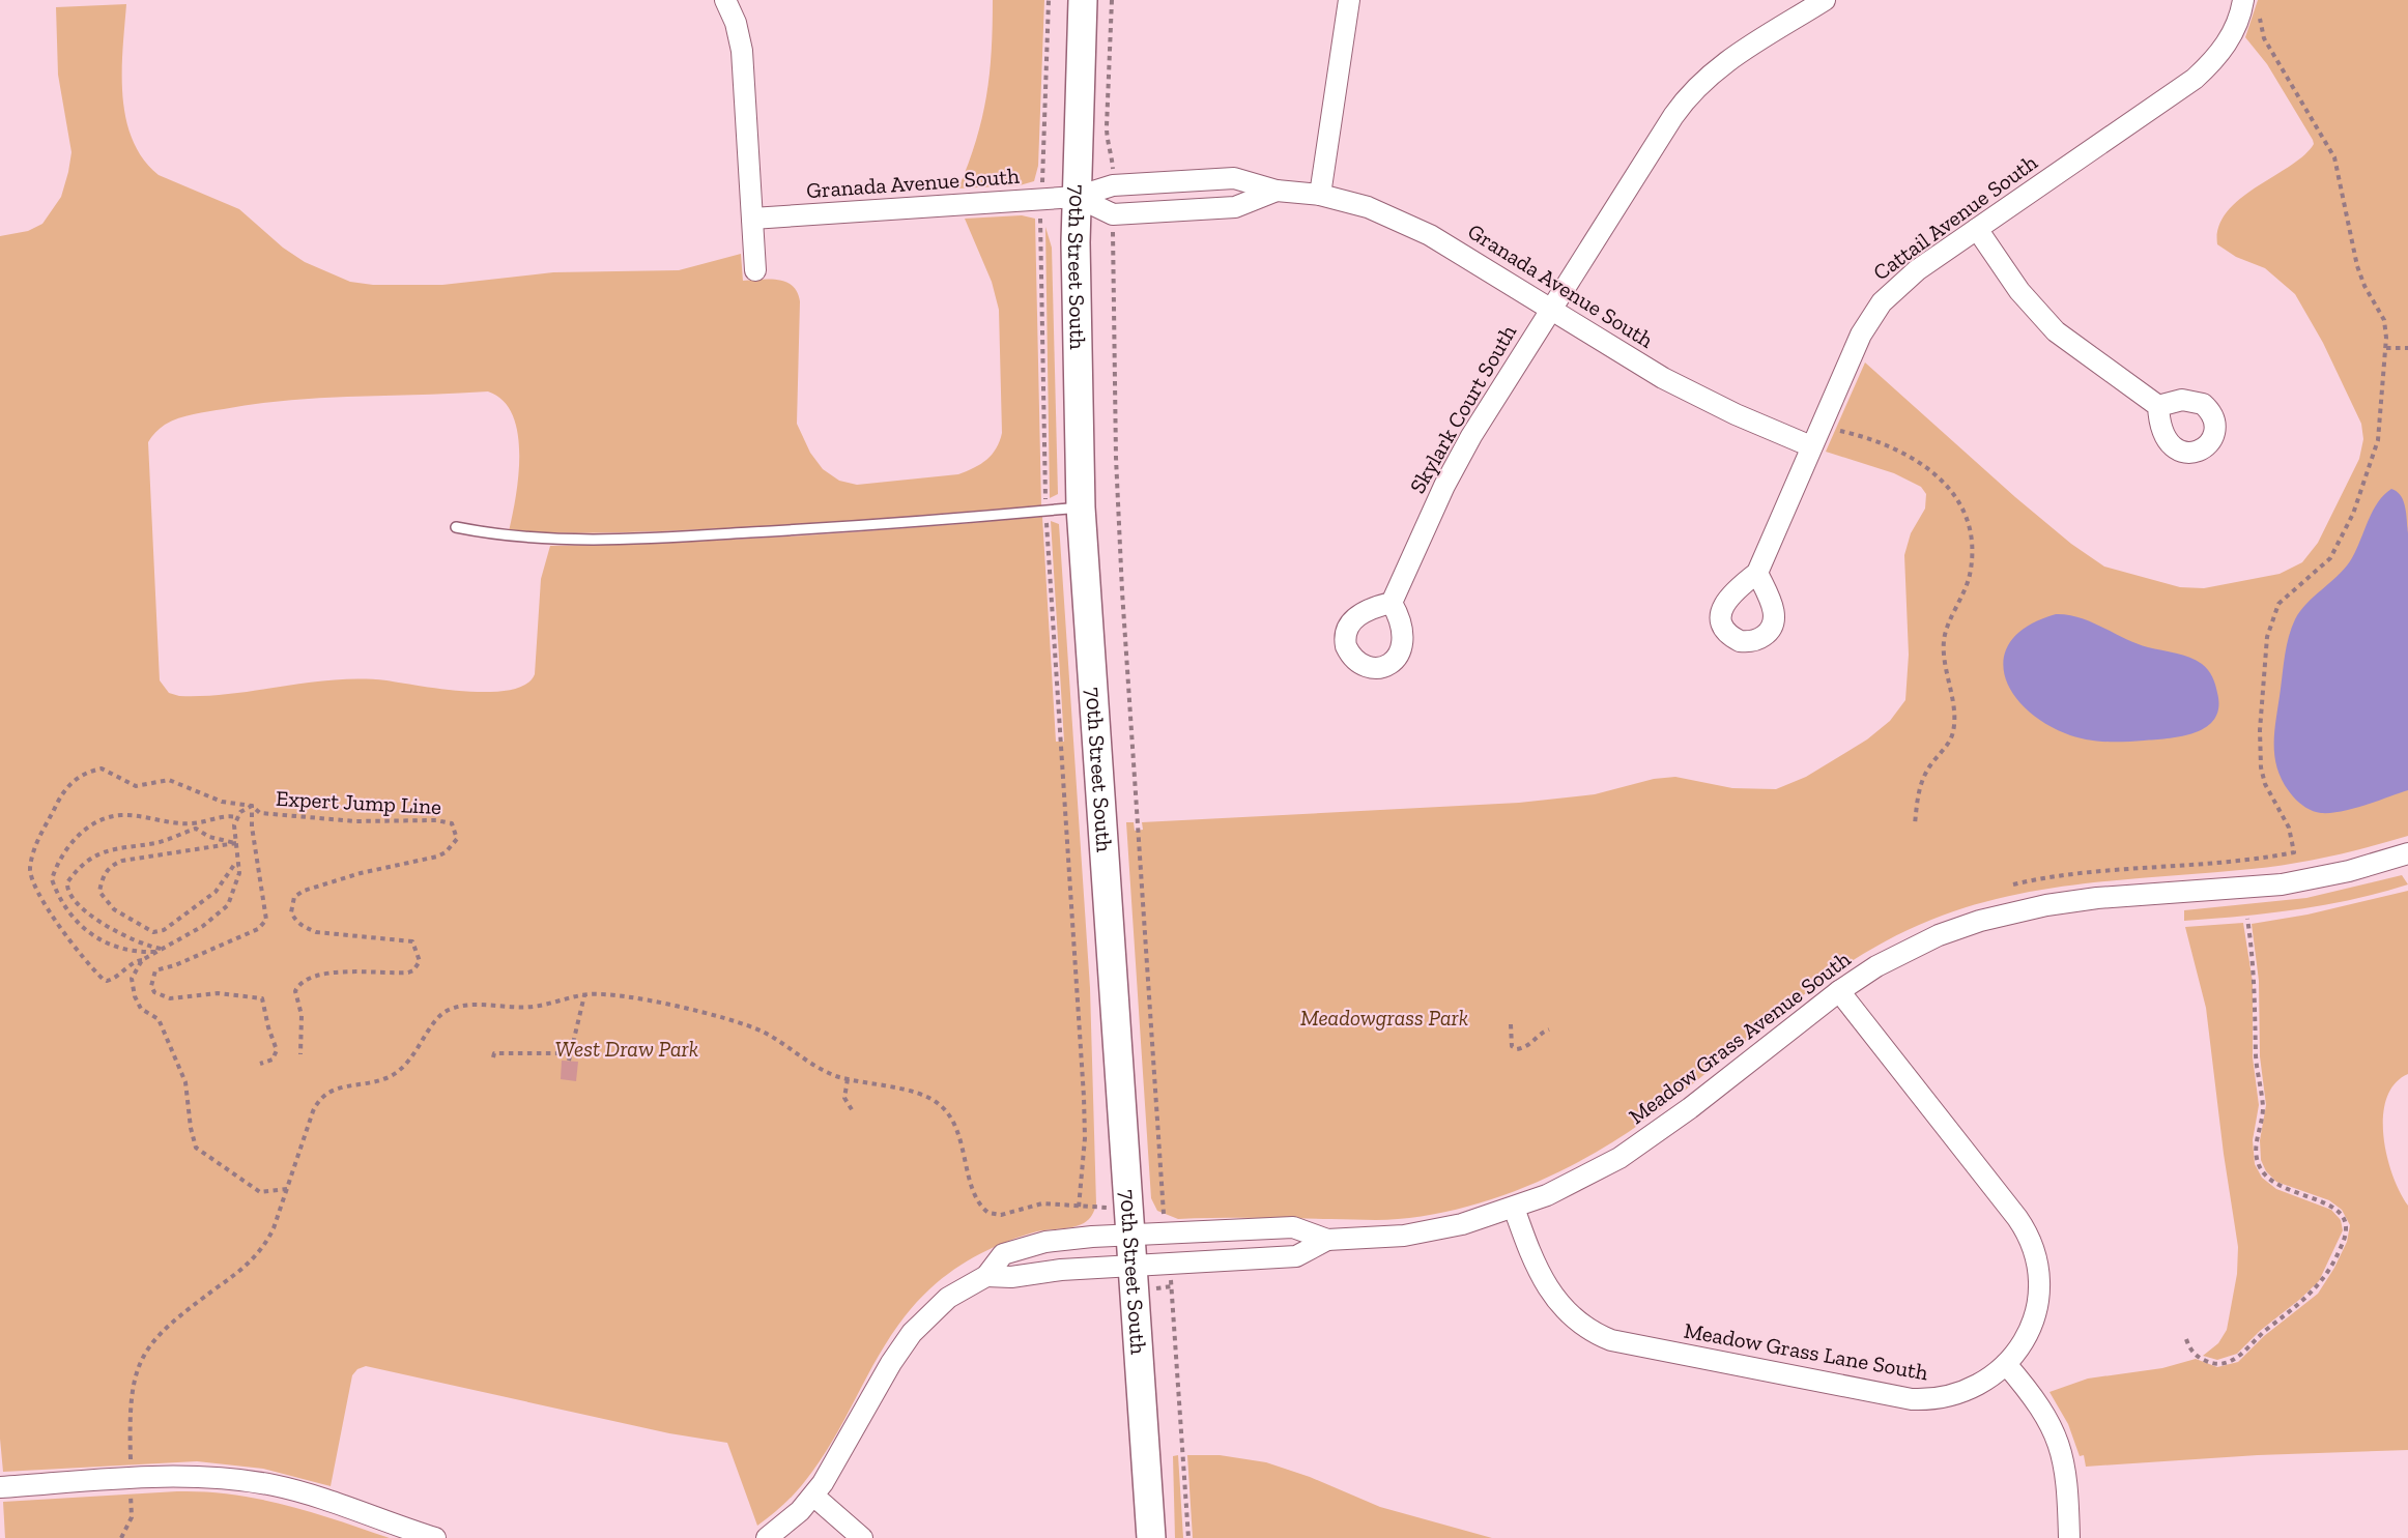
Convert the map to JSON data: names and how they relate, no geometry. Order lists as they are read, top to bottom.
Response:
{
  "streets": {
    "main road": ["70th Street South"],
    "street": [
      "Granada Avenue South",
      "Cattail Avenue South",
      "Skylark Court South",
      "Meadow Grass Avenue South",
      "Meadow Grass Lane South"
    ],
    "path": ["Expert Jump Line"]
  },
  "crossings": [
    ["Granada Avenue South", "Cattail Avenue South"],
    ["Granada Avenue South", "70th Street South"],
    ["Granada Avenue South", "Skylark Court South"],
    ["70th Street South", "Meadow Grass Avenue South"],
    ["Meadow Grass Avenue South", "Meadow Grass Lane South"]
  ],
  "parks": ["Meadowgrass Park", "West Draw Park"]
}
